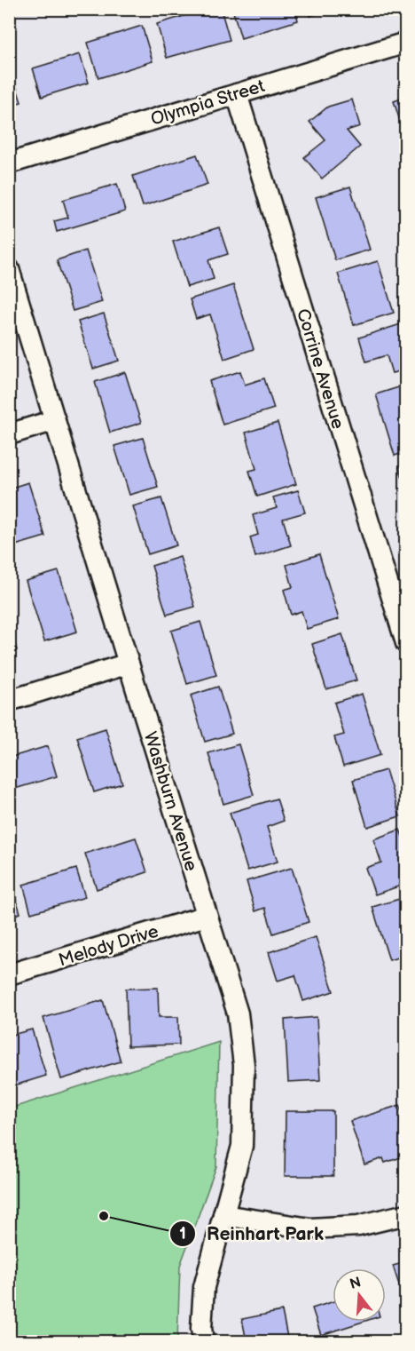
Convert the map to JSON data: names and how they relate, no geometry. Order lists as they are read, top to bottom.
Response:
{
  "streets": {
    "street": [
      "Olympia Street",
      "Corrine Avenue",
      "Washburn Avenue",
      "Melody Drive"
    ]
  },
  "crossings": [
    ["Olympia Street", "Corrine Avenue"],
    ["Washburn Avenue", "Melody Drive"]
  ],
  "places": ["Reinhart Park"],
  "north": "top"
}
